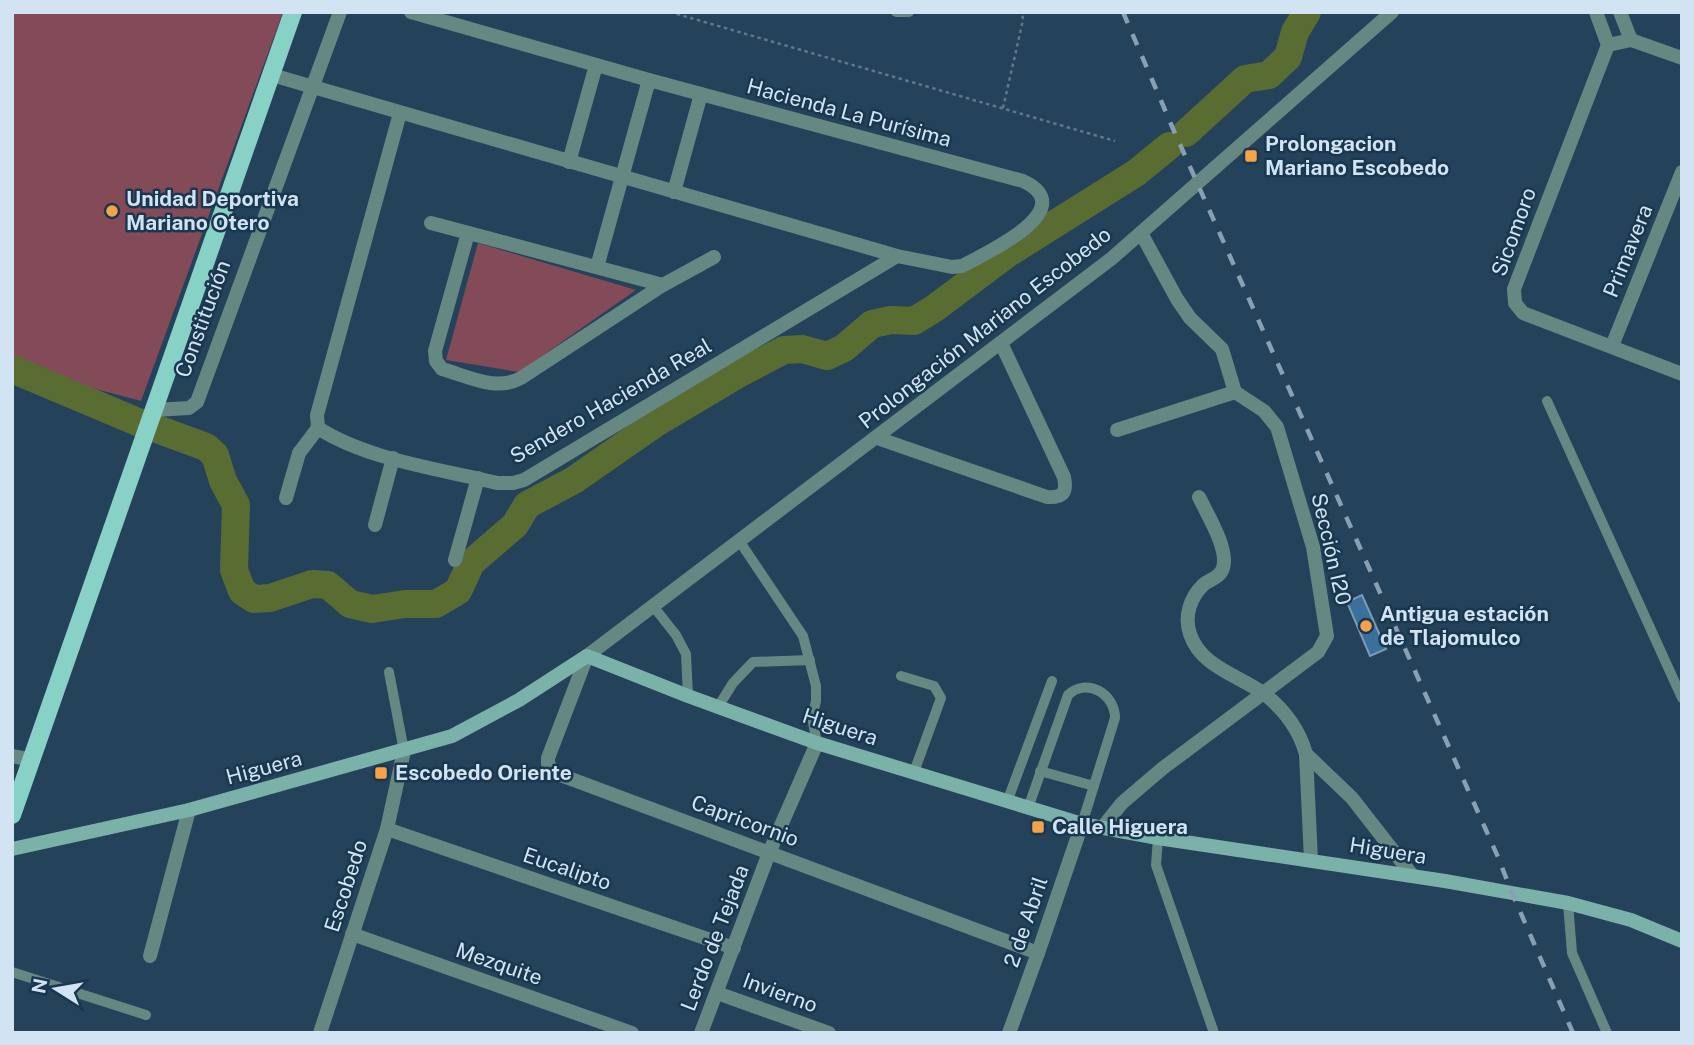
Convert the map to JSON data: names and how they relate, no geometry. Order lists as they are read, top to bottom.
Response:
{
  "streets": {
    "main road": ["Constitución", "Higuera"],
    "street": [
      "Hacienda La Purísima",
      "Sicomoro",
      "Primavera",
      "Prolongación Mariano Escobedo",
      "Sendero Hacienda Real",
      "Sección I20",
      "Capricornio",
      "Eucalipto",
      "Escobedo",
      "2 de Abril",
      "Lerdo de Tejada",
      "Mezquite",
      "Invierno"
    ]
  },
  "crossings": [
    ["Hacienda La Purísima", "Sendero Hacienda Real"],
    ["Sicomoro", "Primavera"],
    ["Prolongación Mariano Escobedo", "Higuera"],
    ["Prolongación Mariano Escobedo", "Capricornio"],
    ["Sección I20", "Higuera"],
    ["Higuera", "Capricornio"],
    ["Higuera", "Escobedo"],
    ["Higuera", "2 de Abril"],
    ["Higuera", "Lerdo de Tejada"],
    ["Capricornio", "2 de Abril"],
    ["Capricornio", "Lerdo de Tejada"],
    ["Eucalipto", "Escobedo"],
    ["Eucalipto", "Lerdo de Tejada"],
    ["Escobedo", "Mezquite"],
    ["Lerdo de Tejada", "Invierno"]
  ],
  "places": {
    "transit": ["Prolongacion Mariano Escobedo", "Escobedo Oriente", "Calle Higuera"],
    "other": ["Unidad Deportiva Mariano Otero", "Antigua estación de Tlajomulco"]
  },
  "north": "left"
}
